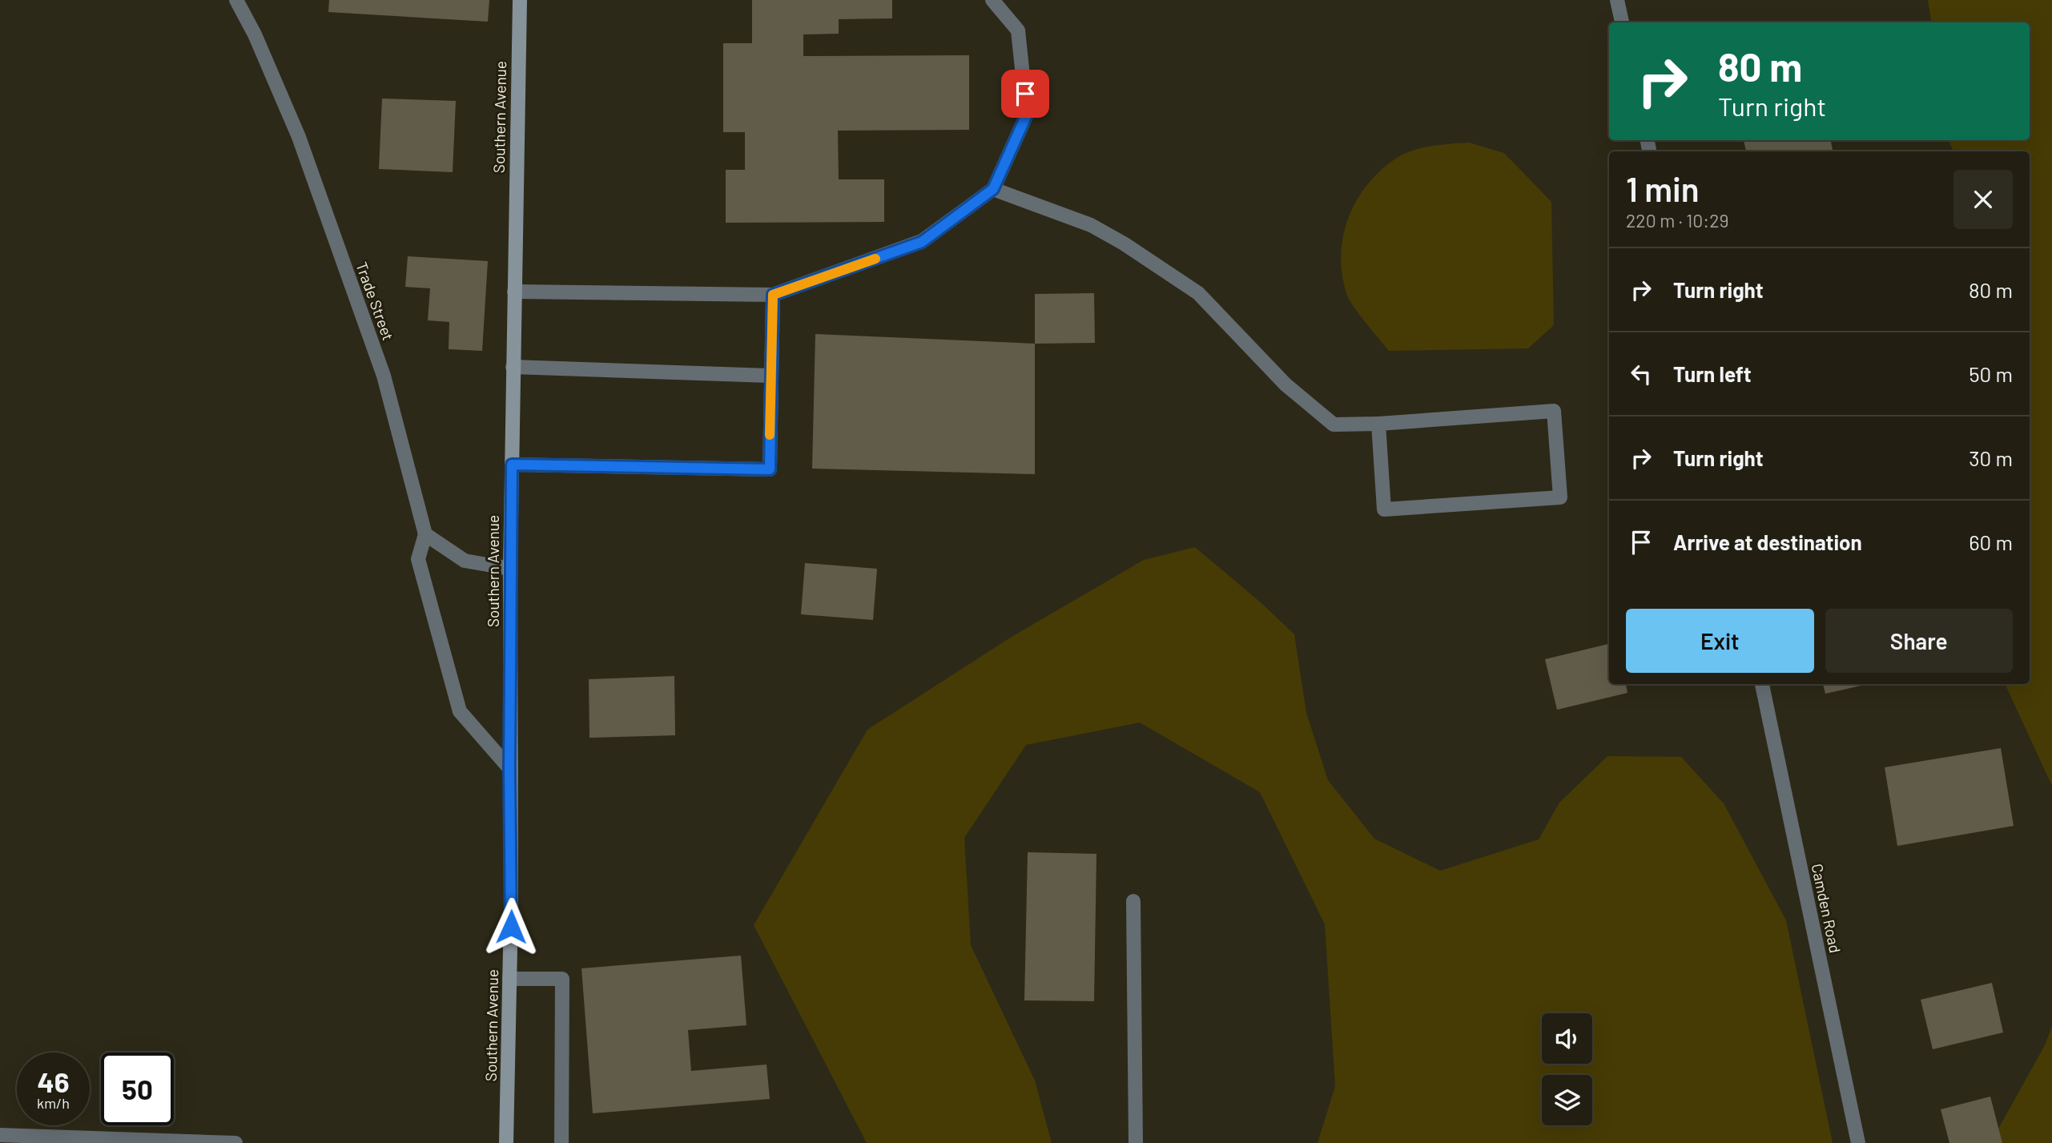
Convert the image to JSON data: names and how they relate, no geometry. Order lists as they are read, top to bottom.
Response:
{
  "streets": {
    "main road": ["Southern Avenue"],
    "street": ["Trade Street", "Camden Road"]
  },
  "page": {
    "turn": ["80 m", "Turn right"],
    "heading": ["1 min", "220 m · 10:29"],
    "list": [
      {
        "name": "Turn right",
        "value": "80 m"
      },
      {
        "name": "Turn left",
        "value": "50 m"
      },
      {
        "name": "Turn right",
        "value": "30 m"
      },
      {
        "name": "Arrive at destination",
        "value": "60 m"
      }
    ],
    "buttons": ["Exit", "Share"],
    "speed": "46 km/h",
    "limit": "50"
  }
}
